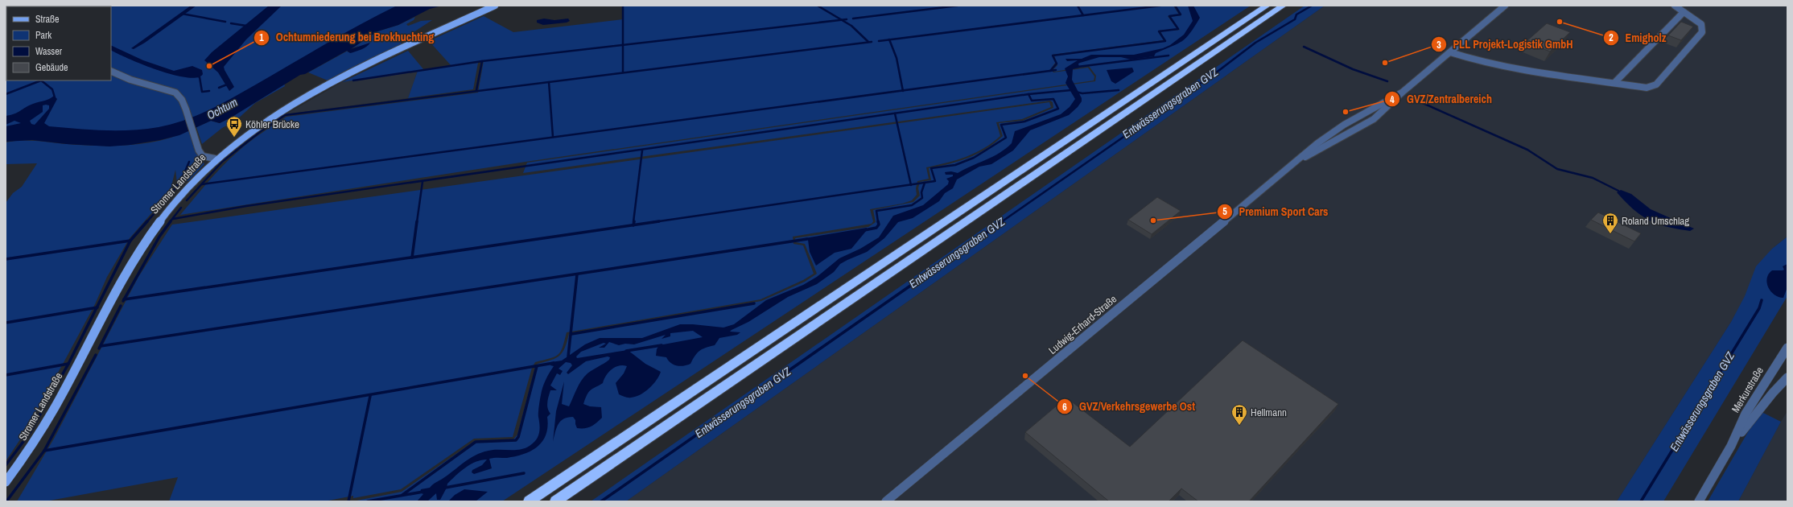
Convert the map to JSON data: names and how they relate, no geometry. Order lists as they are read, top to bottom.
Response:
{
  "streets": {
    "main road": ["Stromer Landstraße"],
    "street": ["Ludwig-Erhard-Straße", "Merkurstraße"]
  },
  "water": ["Entwässerungsgraben GVZ", "Ochtum"],
  "places": {
    "other": [
      "Emigholz",
      "PLL Projekt-Logistik GmbH",
      "Ochtumniederung bei Brokhuchting",
      "GVZ/Zentralbereich",
      "Premium Sport Cars",
      "GVZ/Verkehrsgewerbe Ost"
    ],
    "bus stop": ["Köhler Brücke"],
    "building": ["Roland Umschlag", "Hellmann"]
  },
  "legend": [
    "Straße",
    "Park",
    "Wasser",
    "Gebäude"
  ]
}
